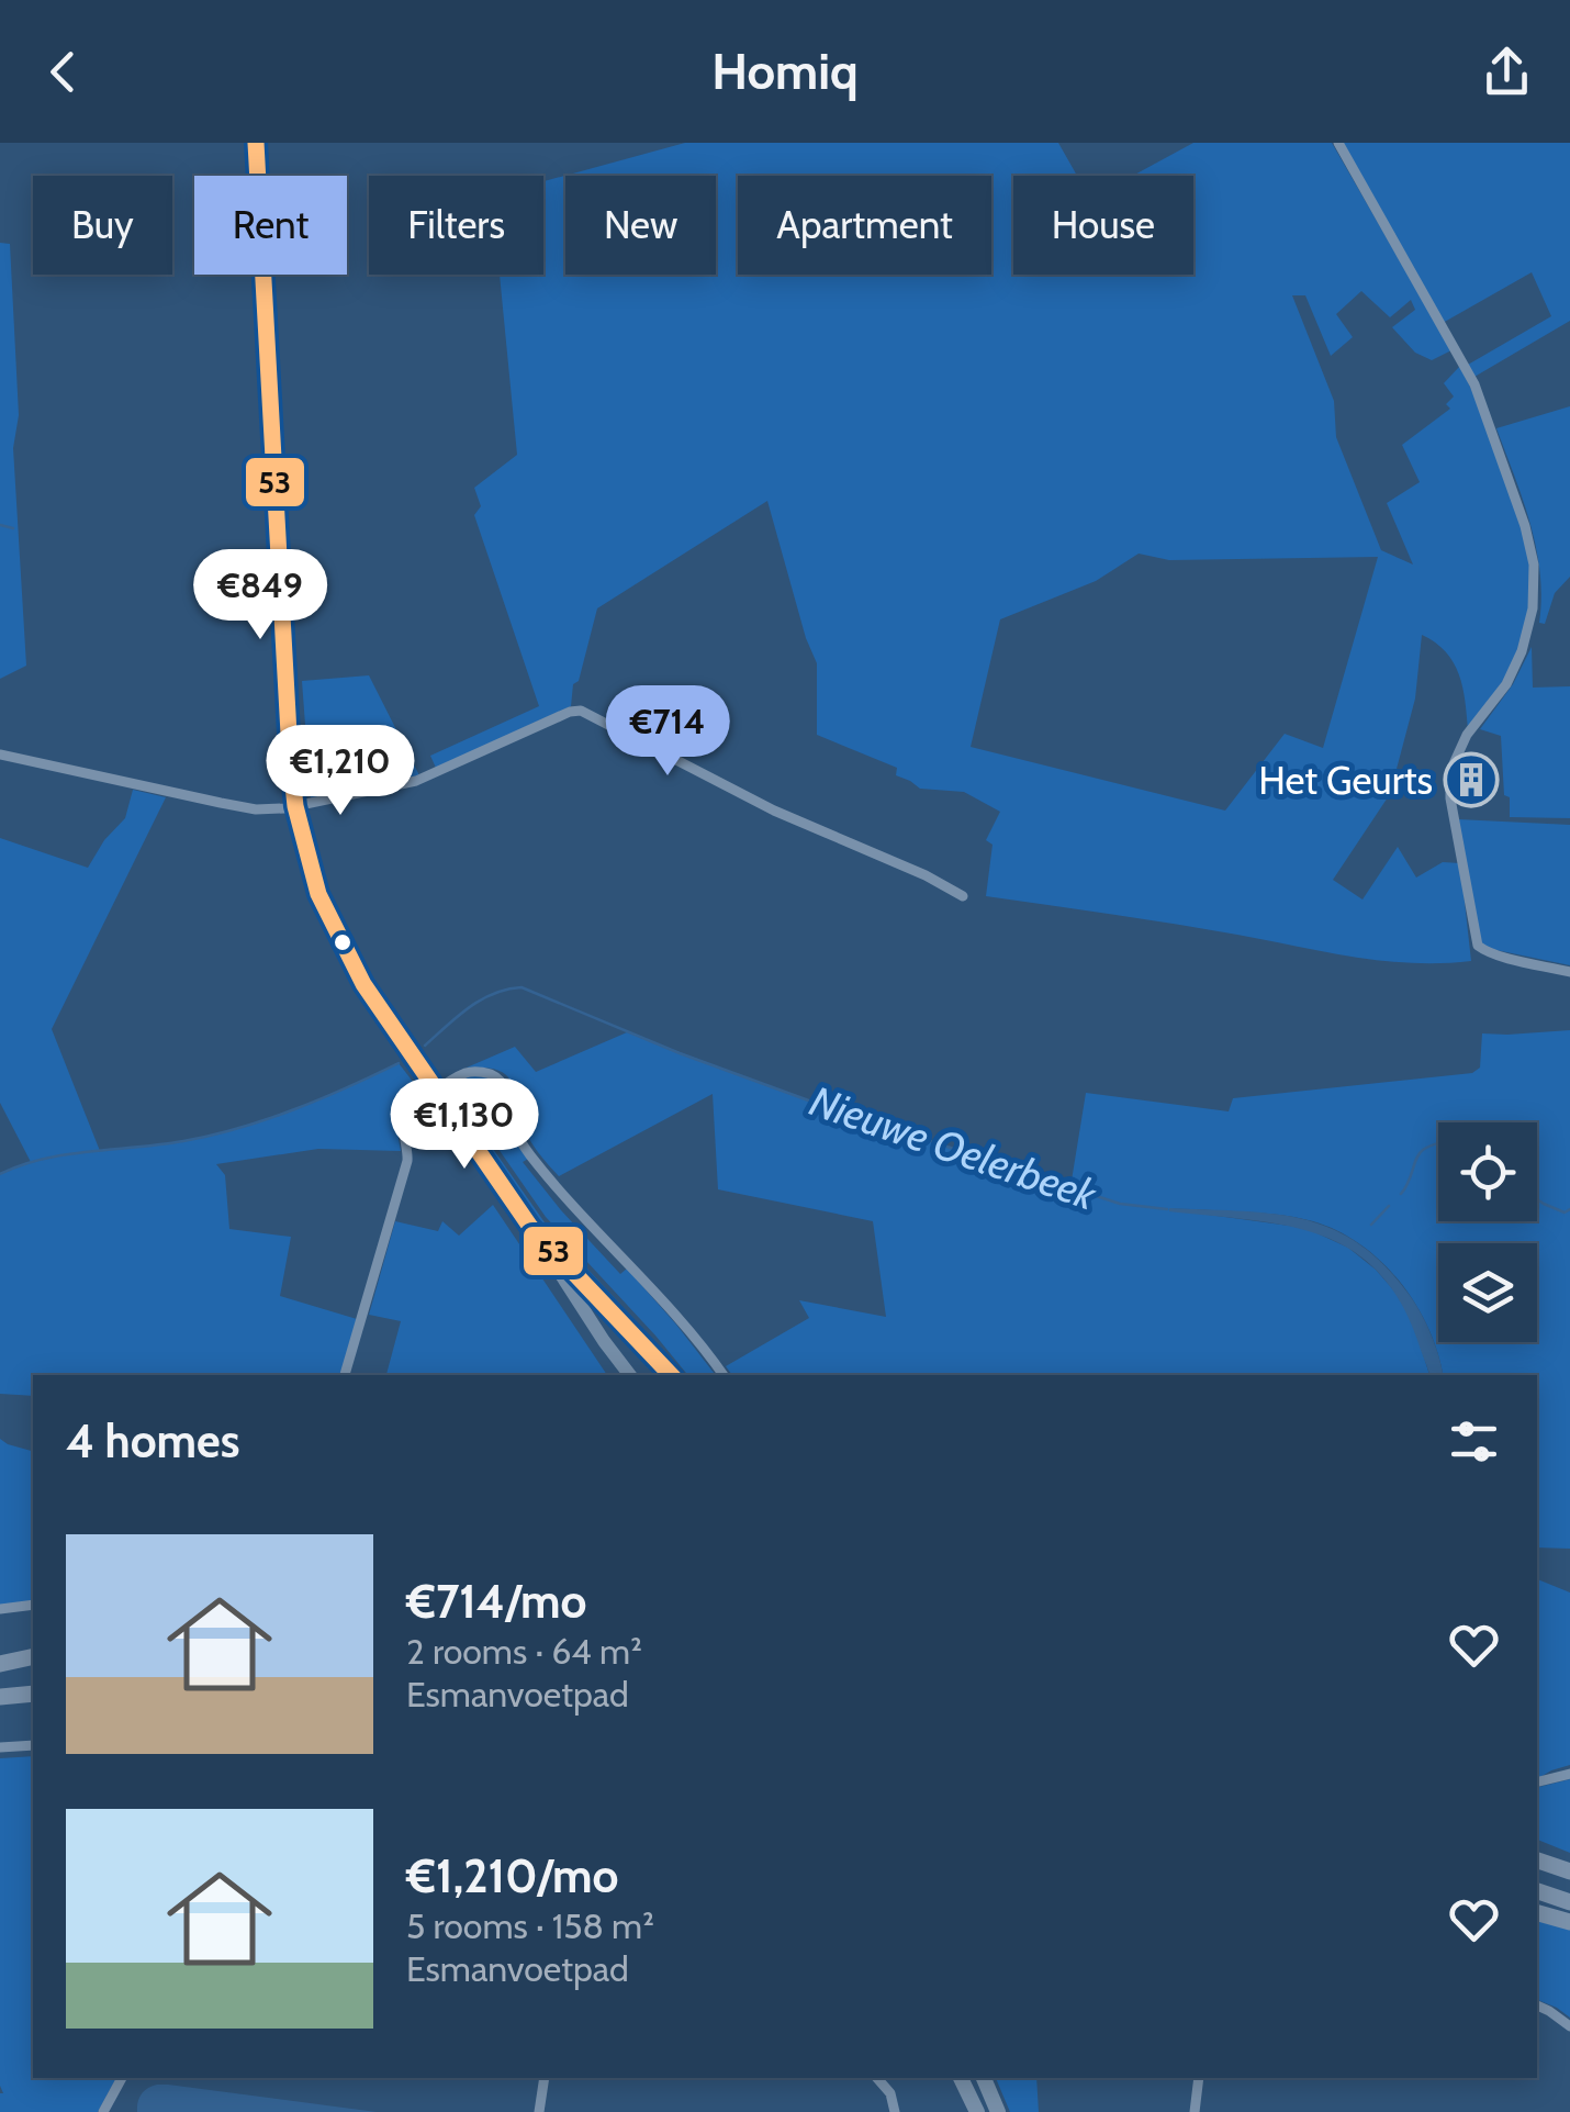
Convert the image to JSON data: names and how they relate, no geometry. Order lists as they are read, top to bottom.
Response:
{
  "water": ["Nieuwe Oelerbeek"],
  "places": {
    "building": ["Het Geurts"]
  },
  "lines": ["transit line 53"],
  "page": {
    "header": "Homiq",
    "chip": [
      "Buy",
      "Rent",
      "Filters",
      "New",
      "Apartment",
      "House"
    ],
    "price": [
      "€849",
      "€714",
      "€1,210",
      "€1,130"
    ],
    "heading": "4 homes",
    "list": [
      {
        "name": "€714/mo",
        "note": "2 rooms · 64 m² · Esmanvoetpad"
      },
      {
        "name": "€1,210/mo",
        "note": "5 rooms · 158 m² · Esmanvoetpad"
      }
    ]
  }
}
